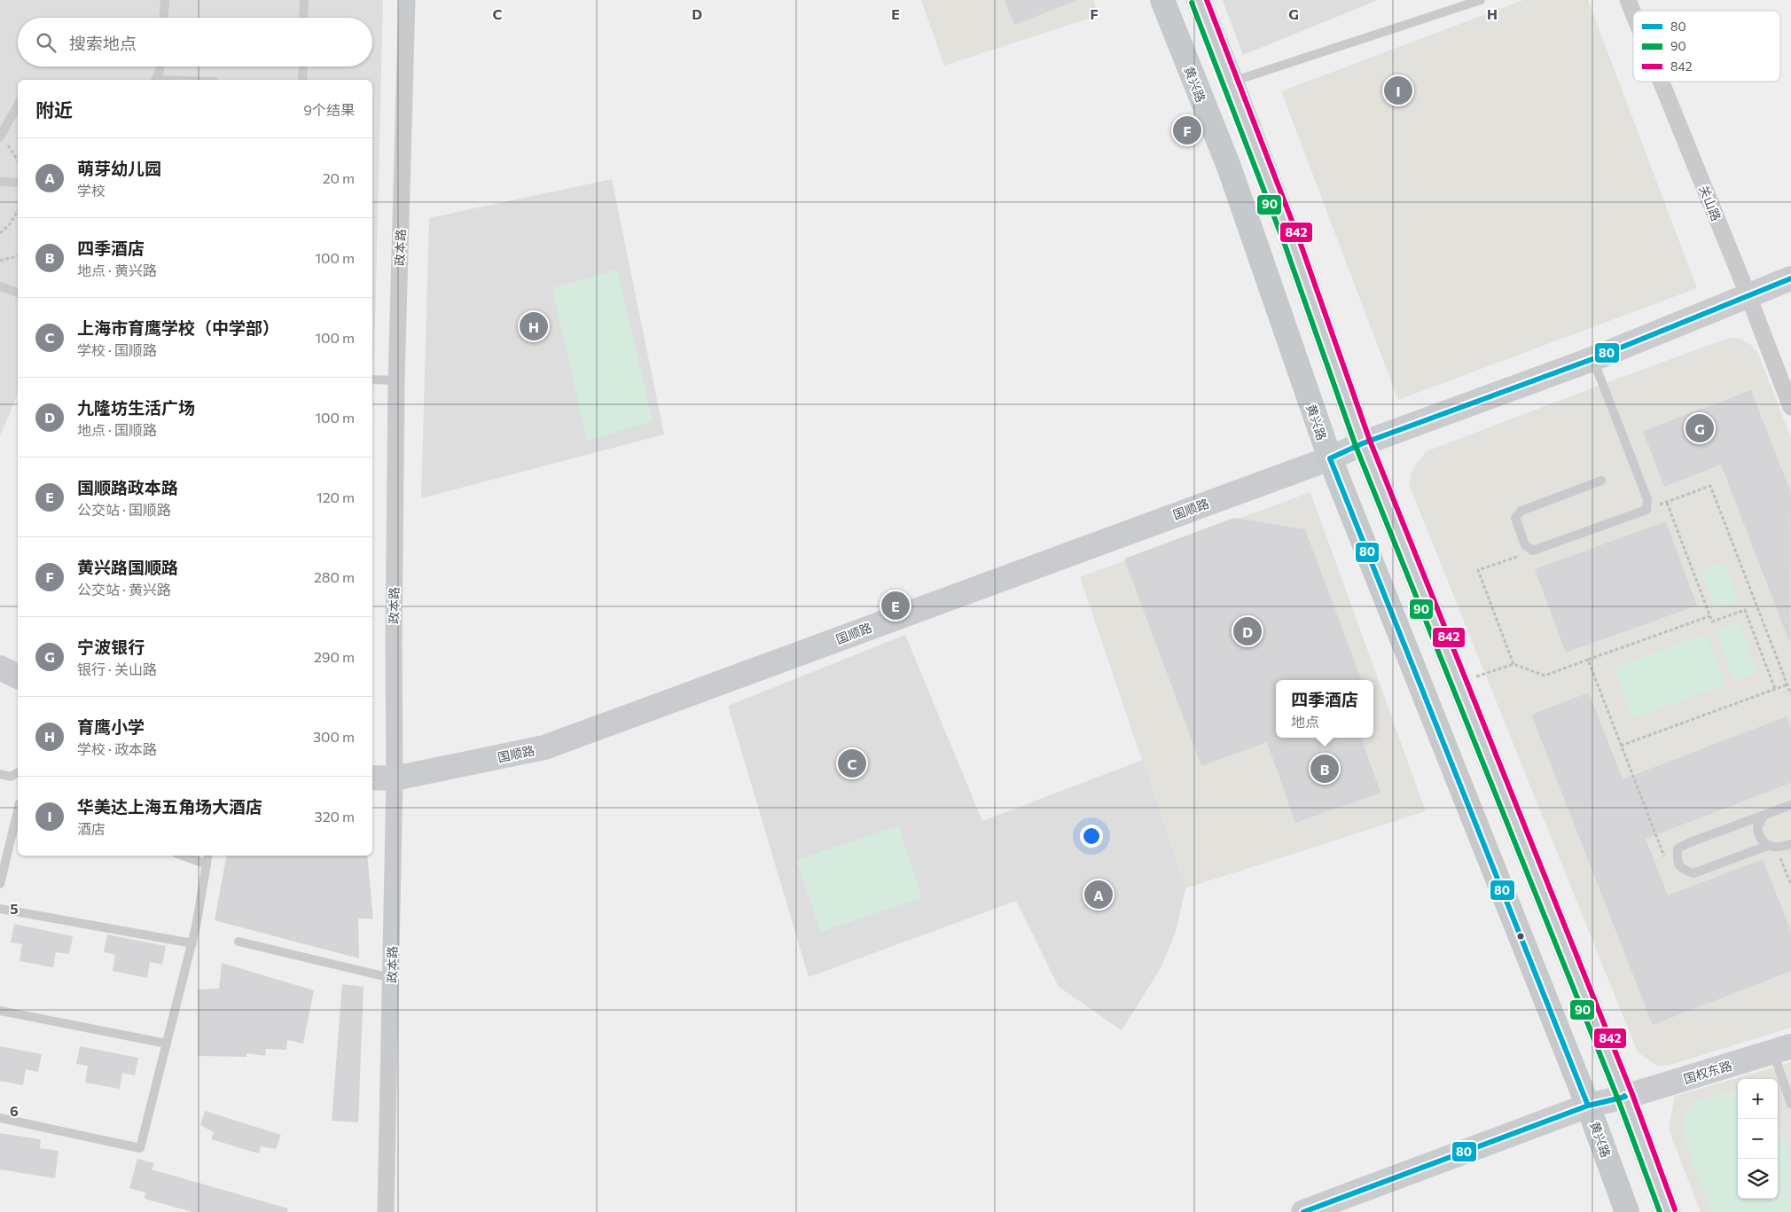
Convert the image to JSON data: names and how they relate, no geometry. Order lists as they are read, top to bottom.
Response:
{
  "streets": {
    "main road": ["黄兴路"],
    "street": [
      "关山路",
      "政本路",
      "国顺路",
      "国权东路"
    ]
  },
  "crossings": [
    ["黄兴路", "国顺路"],
    ["黄兴路", "国权东路"],
    ["关山路", "国顺路"],
    ["政本路", "国顺路"]
  ],
  "lines": ["transit line 842", "transit line 90", "transit line 80"],
  "legend": ["80", "90", "842"],
  "page": {
    "search": "搜索地点",
    "pins": [
      "I",
      "F",
      "H",
      "G",
      "E",
      "D",
      "C",
      "B",
      "A"
    ],
    "heading": ["附近", "9个结果"],
    "list": [
      {
        "mark": "A",
        "name": "萌芽幼儿园",
        "note": "学校",
        "value": "20 m"
      },
      {
        "mark": "B",
        "name": "四季酒店",
        "note": "地点 · 黄兴路",
        "value": "100 m"
      },
      {
        "mark": "C",
        "name": "上海市育鹰学校（中学部）",
        "note": "学校 · 国顺路",
        "value": "100 m"
      },
      {
        "mark": "D",
        "name": "九隆坊生活广场",
        "note": "地点 · 国顺路",
        "value": "100 m"
      },
      {
        "mark": "E",
        "name": "国顺路政本路",
        "note": "公交站 · 国顺路",
        "value": "120 m"
      },
      {
        "mark": "F",
        "name": "黄兴路国顺路",
        "note": "公交站 · 黄兴路",
        "value": "280 m"
      },
      {
        "mark": "G",
        "name": "宁波银行",
        "note": "银行 · 关山路",
        "value": "290 m"
      },
      {
        "mark": "H",
        "name": "育鹰小学",
        "note": "学校 · 政本路",
        "value": "300 m"
      },
      {
        "mark": "I",
        "name": "华美达上海五角场大酒店",
        "note": "酒店",
        "value": "320 m"
      }
    ],
    "popup": ["四季酒店", "地点"],
    "map_buttons": ["+", "−"]
  },
  "grid": {
    "columns": [
      "C",
      "D",
      "E",
      "F",
      "G",
      "H"
    ],
    "rows": ["5", "6"]
  }
}
